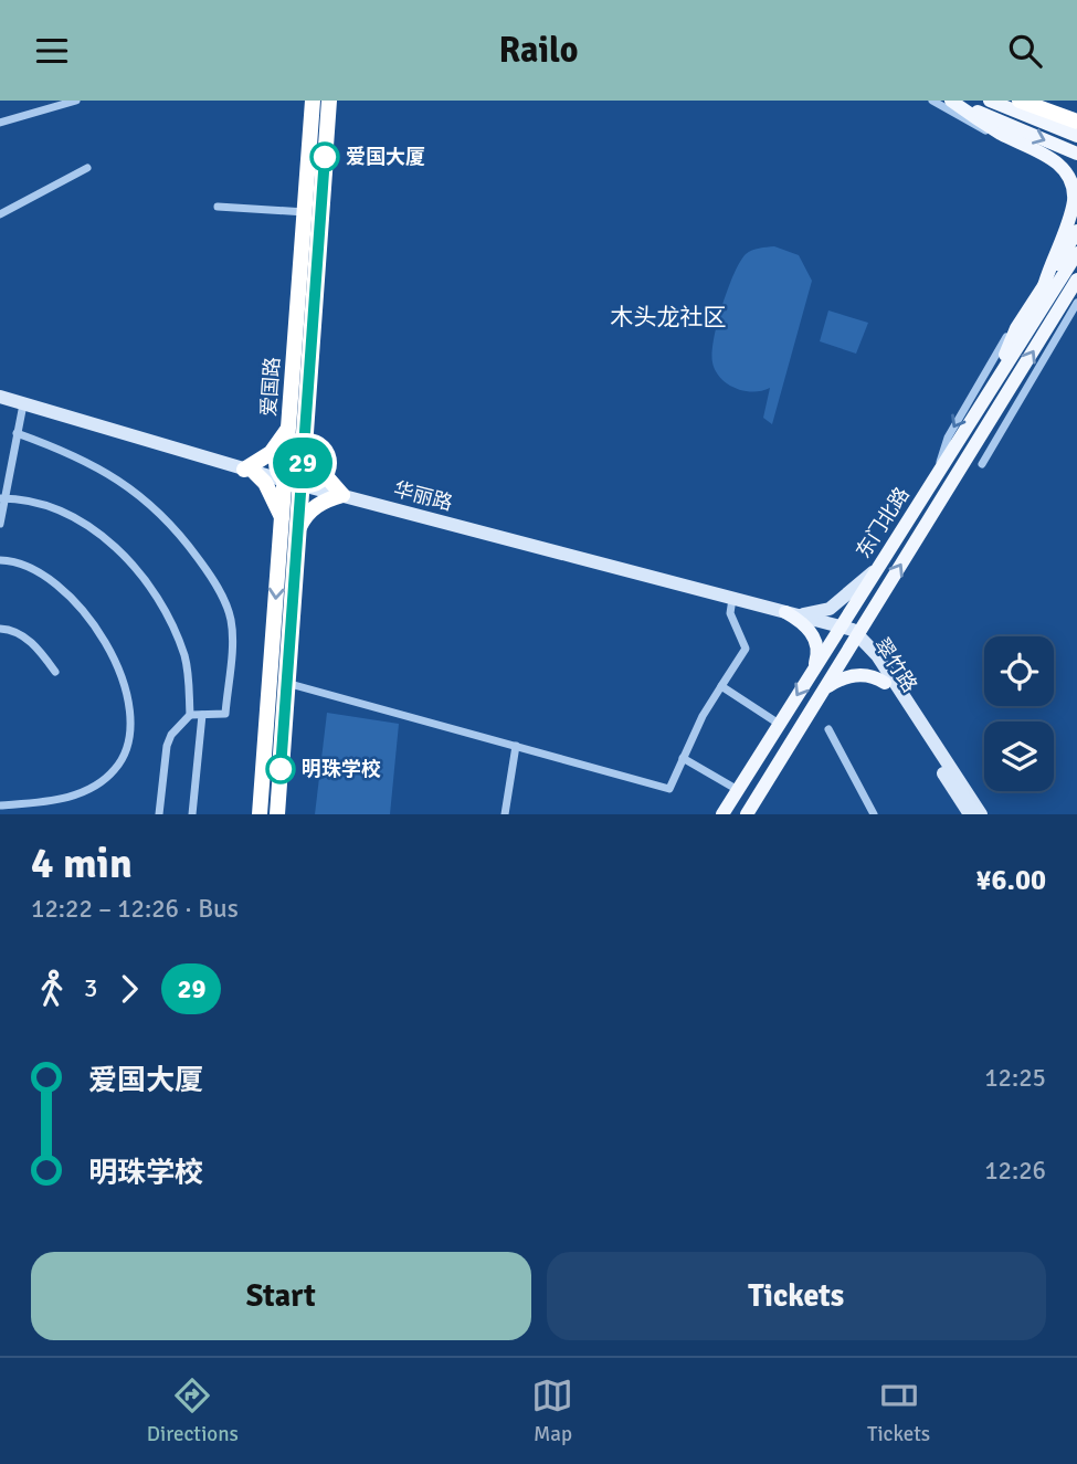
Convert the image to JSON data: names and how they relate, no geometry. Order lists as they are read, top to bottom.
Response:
{
  "streets": {
    "highway": ["爱国路"],
    "main road": ["东门北路"],
    "street": ["华丽路", "翠竹路"]
  },
  "crossings": [
    ["爱国路", "华丽路"],
    ["华丽路", "东门北路"],
    ["华丽路", "翠竹路"],
    ["东门北路", "翠竹路"]
  ],
  "districts": ["木头龙社区"],
  "places": ["爱国大厦", "明珠学校"],
  "lines": ["bus line 29"],
  "page": {
    "header": "Railo",
    "on_map": "29",
    "heading": ["4 min", "12:22 – 12:26 · Bus", "¥6.00"],
    "legs": ["3", "29"],
    "list": [
      {
        "name": "爱国大厦",
        "value": "12:25"
      },
      {
        "name": "明珠学校",
        "value": "12:26"
      }
    ],
    "buttons": ["Start", "Tickets"],
    "tabs": ["Directions", "Map", "Tickets"]
  }
}
